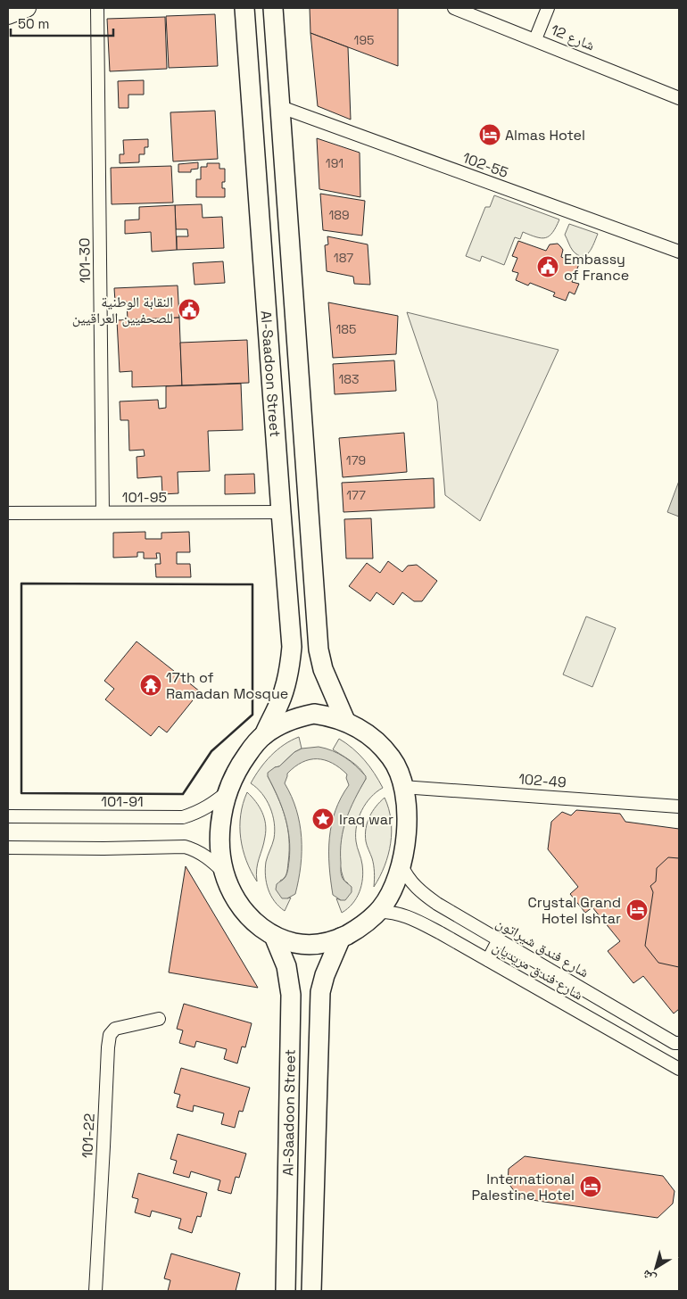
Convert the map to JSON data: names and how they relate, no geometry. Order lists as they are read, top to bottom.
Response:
{
  "streets": {
    "main road": ["Al-Saadoon Street"],
    "street": [
      "شارع 12",
      "102-55",
      "101-30",
      "101-95",
      "102-49",
      "101-91",
      "شارع فندق شيراتون",
      "شارع فندق مريديان",
      "101-22"
    ]
  },
  "crossings": [
    ["102-55", "Al-Saadoon Street"],
    ["101-30", "101-95"],
    ["Al-Saadoon Street", "101-95"]
  ],
  "places": {
    "hotel": ["Almas Hotel", "Crystal Grand Hotel Ishtar", "International Palestine Hotel"],
    "public building": ["Embassy of France", "النقابة الوطنية للصحفيين العراقيين"],
    "temple": ["17th of Ramadan Mosque"],
    "place": ["Iraq war"]
  },
  "house_numbers": [
    "195",
    "191",
    "189",
    "187",
    "185",
    "183",
    "179",
    "177"
  ],
  "scale_bar": "50 m",
  "north": "bottom left"
}
